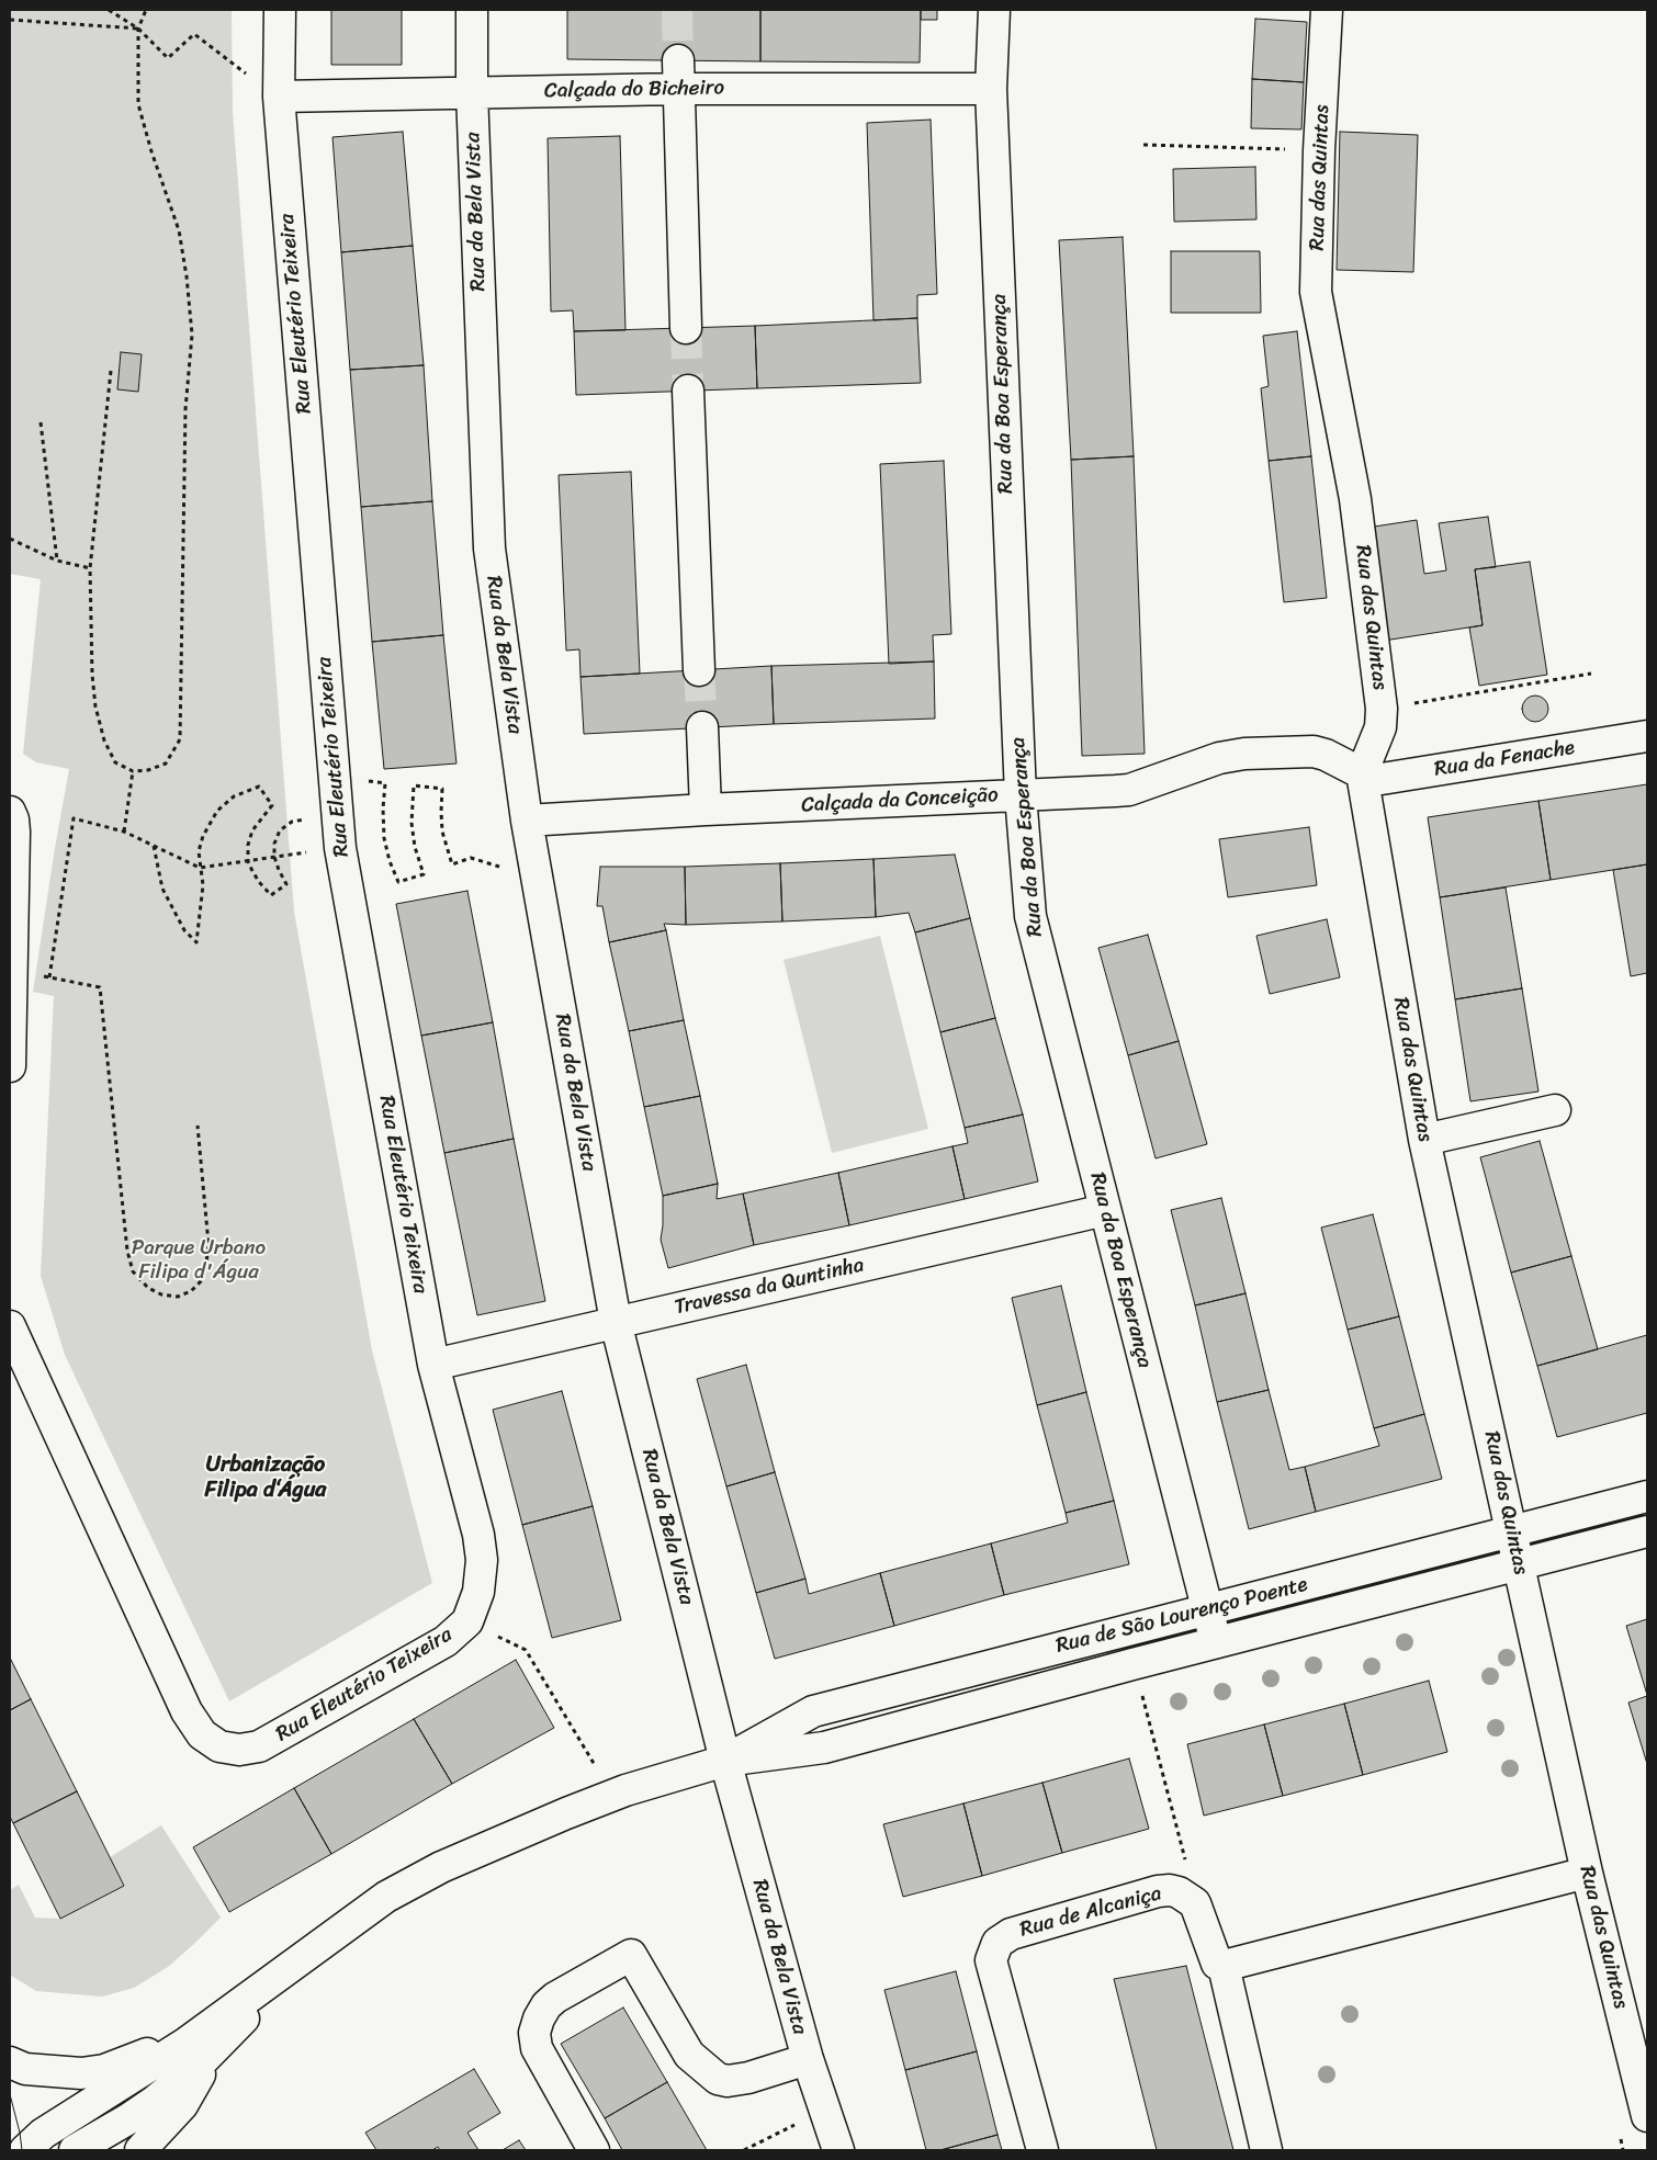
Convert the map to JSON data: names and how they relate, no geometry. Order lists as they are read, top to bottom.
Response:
{
  "streets": {
    "street": [
      "Calçada do Bicheiro",
      "Rua das Quintas",
      "Rua da Bela Vista",
      "Rua Eleutério Teixeira",
      "Rua da Boa Esperança",
      "Rua da Fenache",
      "Calçada da Conceição",
      "Travessa da Quntinha",
      "Rua de São Lourenço Poente",
      "Rua de Alcaniça"
    ]
  },
  "crossings": [
    ["Calçada do Bicheiro", "Rua da Bela Vista"],
    ["Calçada do Bicheiro", "Rua Eleutério Teixeira"],
    ["Calçada do Bicheiro", "Rua da Boa Esperança"],
    ["Rua das Quintas", "Rua da Fenache"],
    ["Rua das Quintas", "Calçada da Conceição"],
    ["Rua das Quintas", "Rua de São Lourenço Poente"],
    ["Rua da Bela Vista", "Calçada da Conceição"],
    ["Rua da Bela Vista", "Travessa da Quntinha"],
    ["Rua da Bela Vista", "Rua de São Lourenço Poente"],
    ["Rua Eleutério Teixeira", "Travessa da Quntinha"],
    ["Rua da Boa Esperança", "Calçada da Conceição"],
    ["Rua da Boa Esperança", "Travessa da Quntinha"],
    ["Rua da Boa Esperança", "Rua de São Lourenço Poente"],
    ["Rua da Fenache", "Calçada da Conceição"]
  ],
  "districts": ["Urbanização Filipa d‘Água"],
  "parks": ["Parque Urbano Filipa d'Água"]
}
